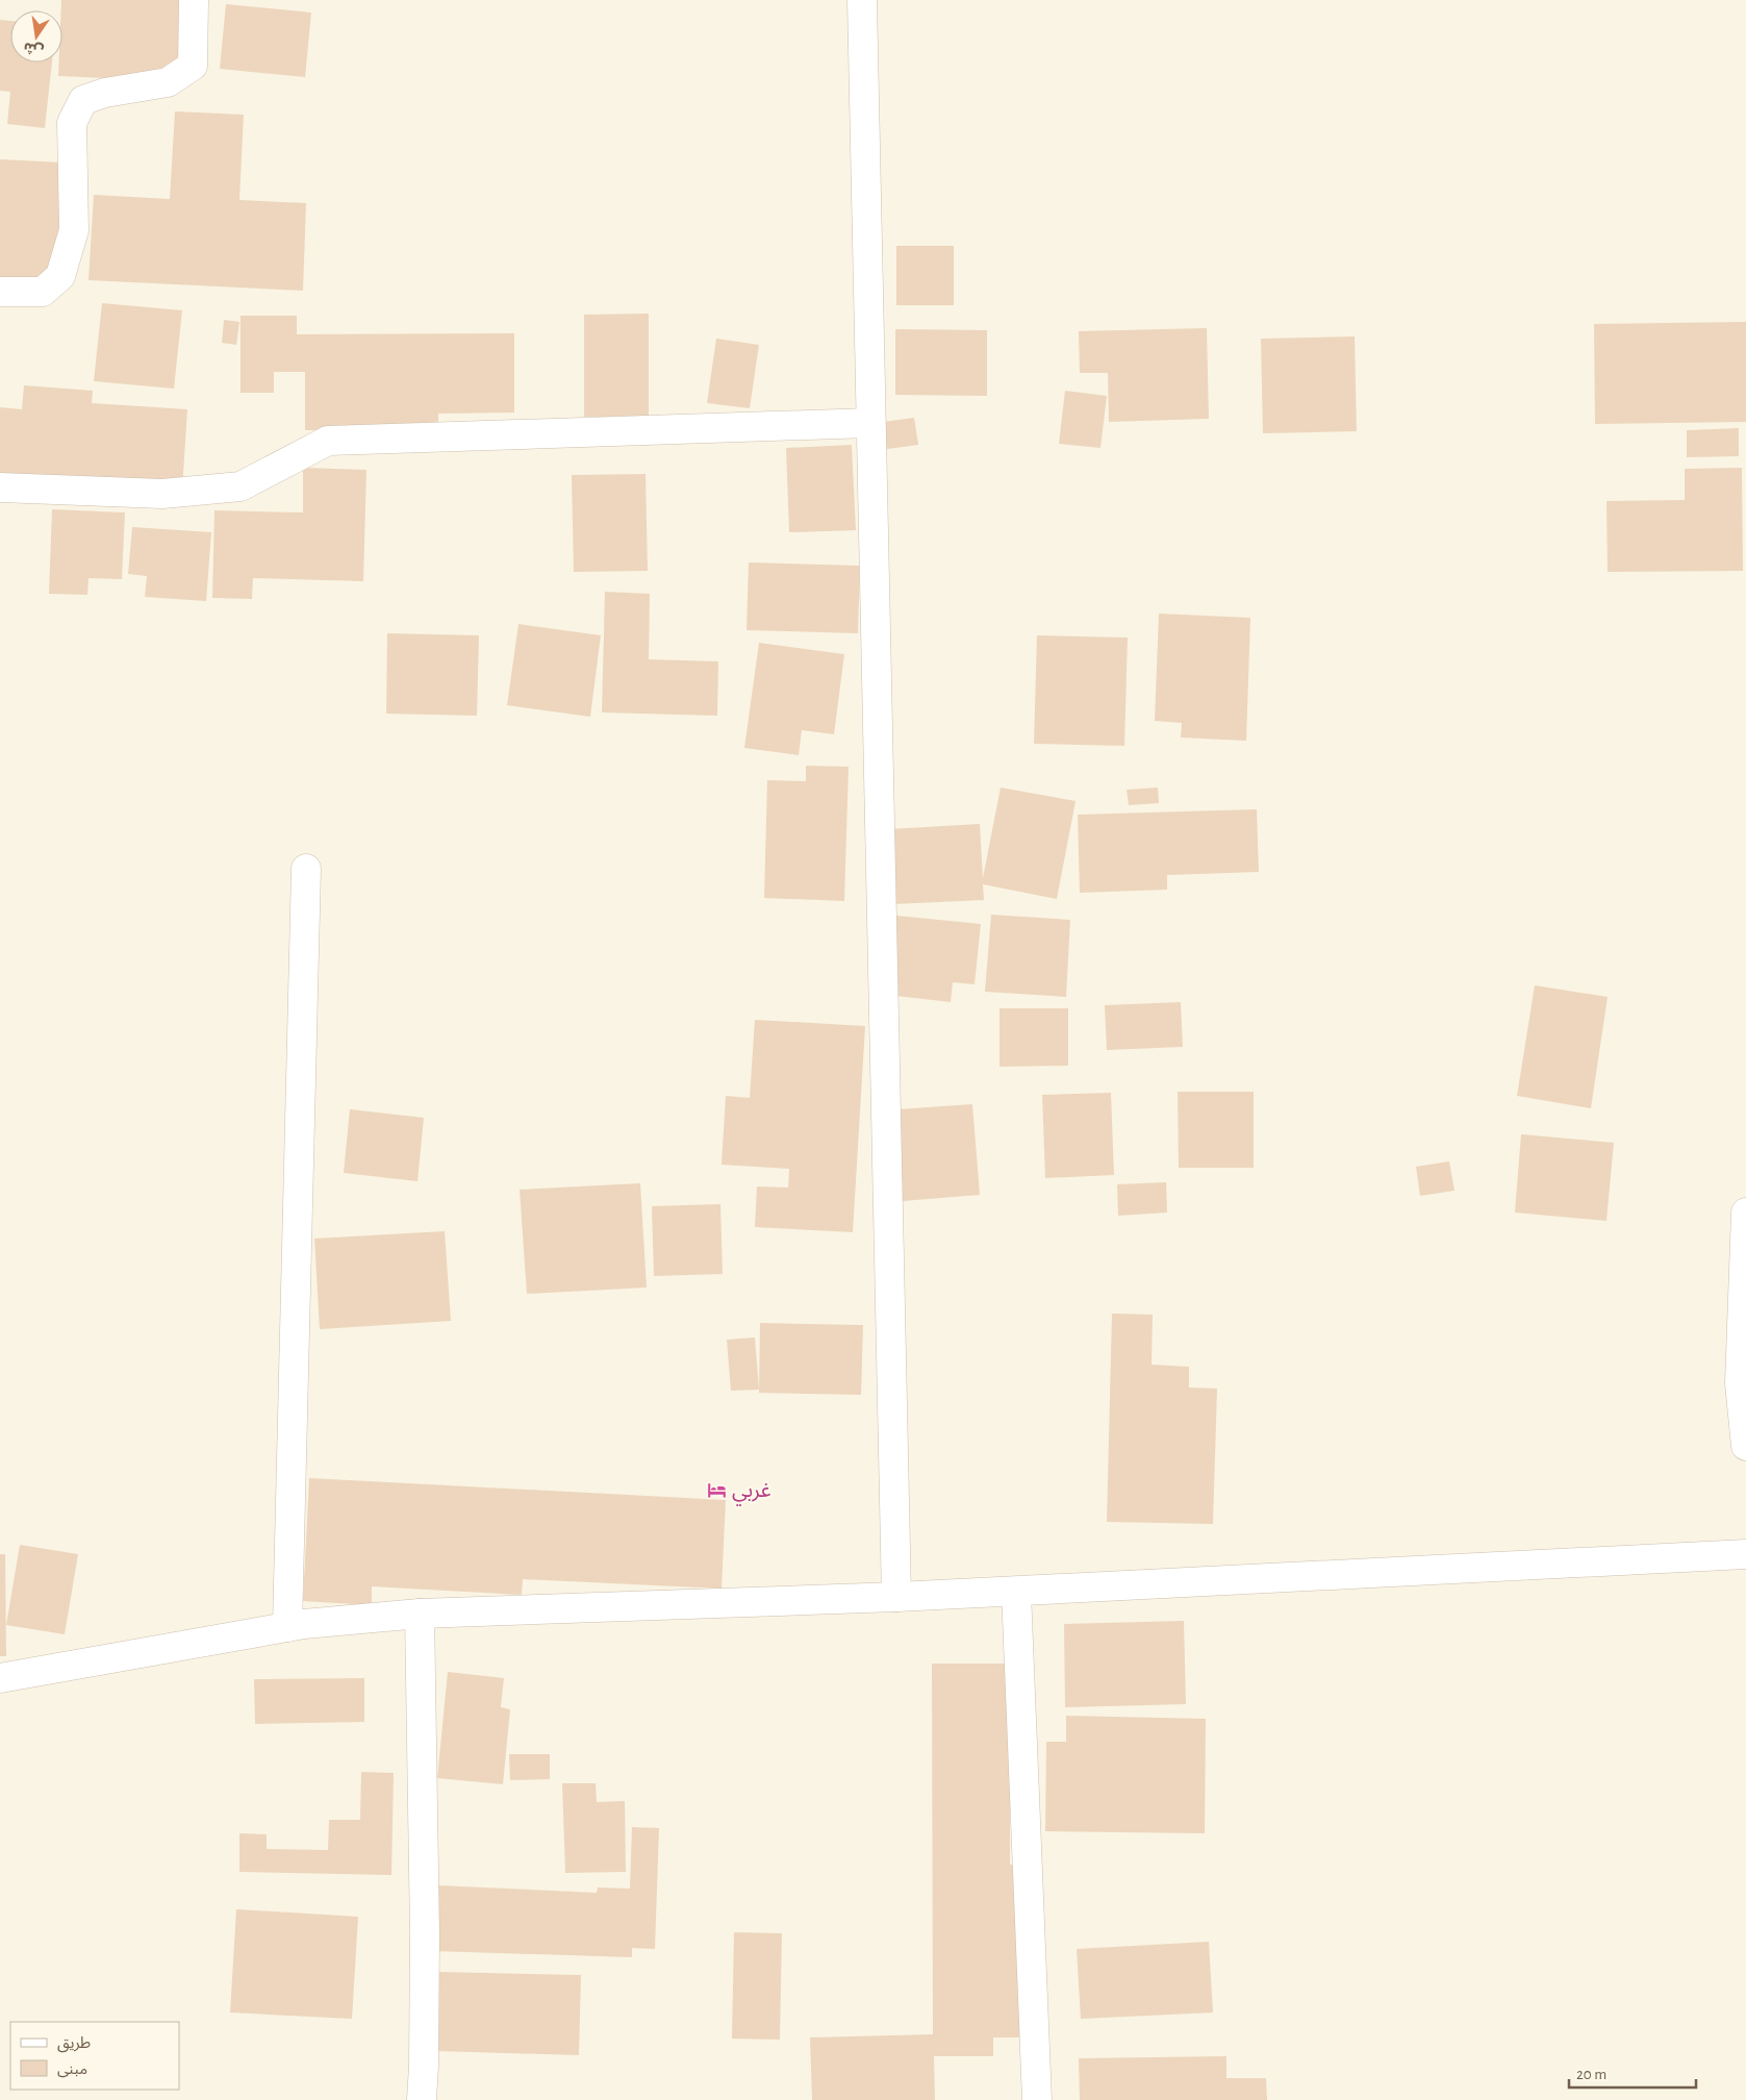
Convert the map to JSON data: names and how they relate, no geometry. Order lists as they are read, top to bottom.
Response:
{
  "places": {
    "hotel": ["غربي"]
  },
  "legend": ["طريق", "مبنى"],
  "scale_bar": "20 m",
  "north": "bottom"
}
